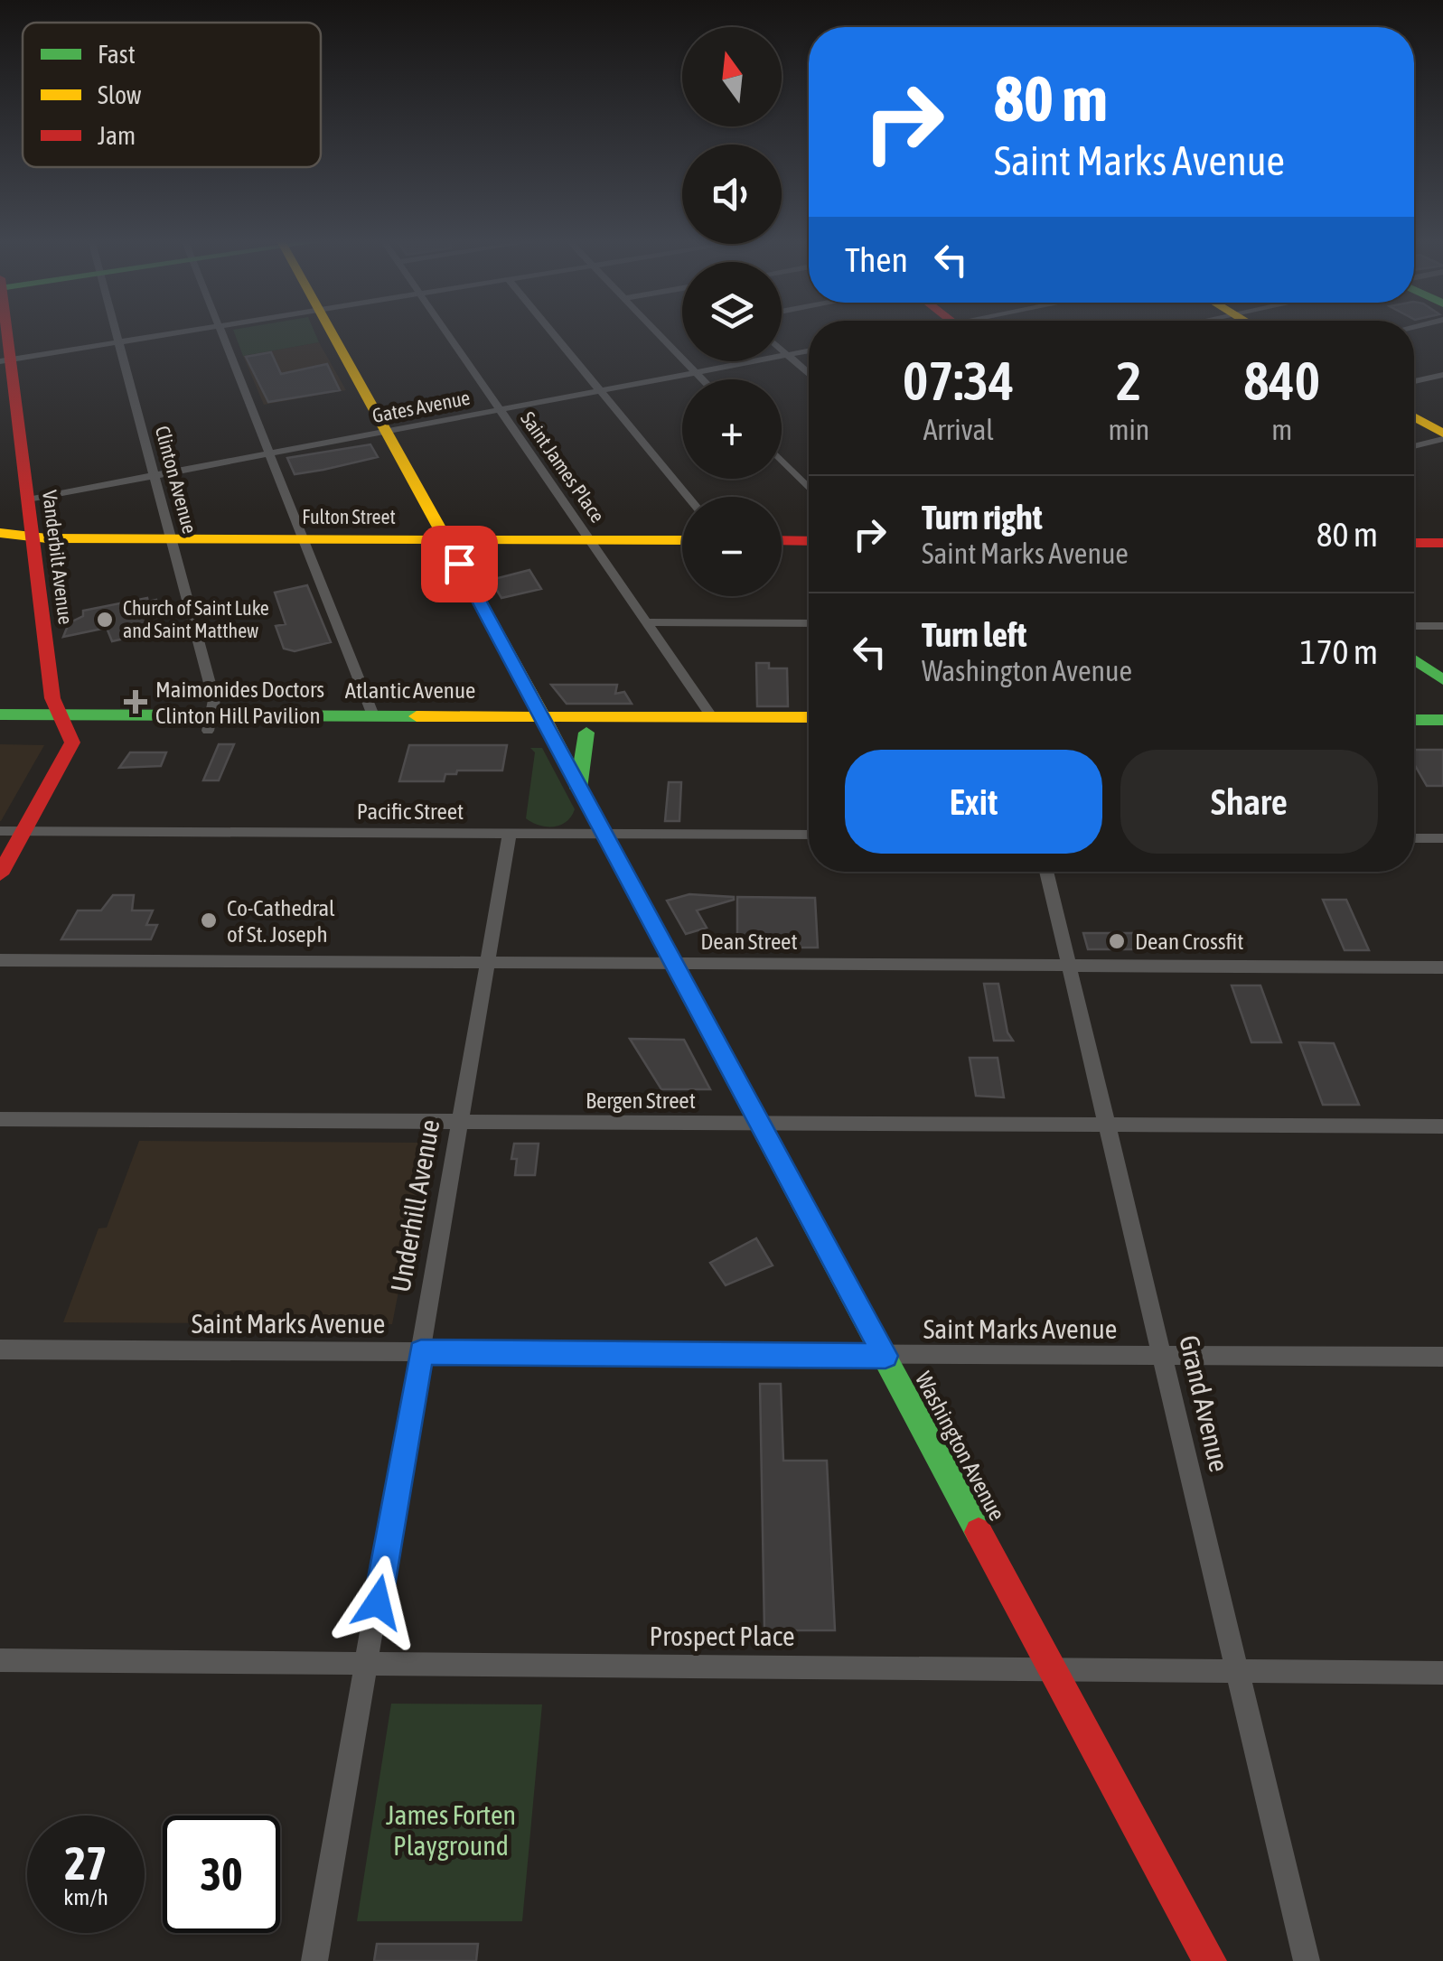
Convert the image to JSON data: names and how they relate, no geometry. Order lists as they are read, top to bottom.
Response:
{
  "streets": {
    "main road": [
      "Fulton Street",
      "Vanderbilt Avenue",
      "Atlantic Avenue",
      "Washington Avenue"
    ],
    "street": [
      "Gates Avenue",
      "Saint James Place",
      "Clinton Avenue",
      "Pacific Street",
      "Dean Street",
      "Bergen Street",
      "Underhill Avenue",
      "Saint Marks Avenue",
      "Grand Avenue",
      "Prospect Place"
    ]
  },
  "crossings": [
    ["Gates Avenue", "Saint James Place"],
    ["Gates Avenue", "Clinton Avenue"],
    ["Gates Avenue", "Vanderbilt Avenue"],
    ["Gates Avenue", "Washington Avenue"],
    ["Saint James Place", "Fulton Street"],
    ["Saint James Place", "Atlantic Avenue"],
    ["Clinton Avenue", "Fulton Street"],
    ["Clinton Avenue", "Atlantic Avenue"],
    ["Fulton Street", "Vanderbilt Avenue"],
    ["Fulton Street", "Washington Avenue"],
    ["Vanderbilt Avenue", "Atlantic Avenue"],
    ["Vanderbilt Avenue", "Pacific Street"],
    ["Atlantic Avenue", "Washington Avenue"],
    ["Pacific Street", "Underhill Avenue"],
    ["Pacific Street", "Washington Avenue"],
    ["Dean Street", "Underhill Avenue"],
    ["Dean Street", "Grand Avenue"],
    ["Dean Street", "Washington Avenue"],
    ["Bergen Street", "Underhill Avenue"],
    ["Bergen Street", "Grand Avenue"],
    ["Bergen Street", "Washington Avenue"],
    ["Underhill Avenue", "Saint Marks Avenue"],
    ["Underhill Avenue", "Prospect Place"],
    ["Saint Marks Avenue", "Grand Avenue"],
    ["Saint Marks Avenue", "Washington Avenue"],
    ["Grand Avenue", "Prospect Place"],
    ["Washington Avenue", "Prospect Place"]
  ],
  "parks": ["James Forten Playground"],
  "places": {
    "other": ["Church of Saint Luke and Saint Matthew", "Co-Cathedral of St. Joseph", "Dean Crossfit"],
    "health": ["Maimonides Doctors Clinton Hill Pavilion"]
  },
  "legend": ["Fast", "Slow", "Jam"],
  "north": "top",
  "page": {
    "map_buttons": ["+", "−"],
    "turn": ["80 m", "Saint Marks Avenue"],
    "then": "Then",
    "eta": [
      "07:34",
      "Arrival",
      "2",
      "min",
      "840",
      "m"
    ],
    "list": [
      {
        "name": "Turn right",
        "note": "Saint Marks Avenue",
        "value": "80 m"
      },
      {
        "name": "Turn left",
        "note": "Washington Avenue",
        "value": "170 m"
      }
    ],
    "buttons": ["Exit", "Share"],
    "speed": "27 km/h",
    "limit": "30"
  }
}
